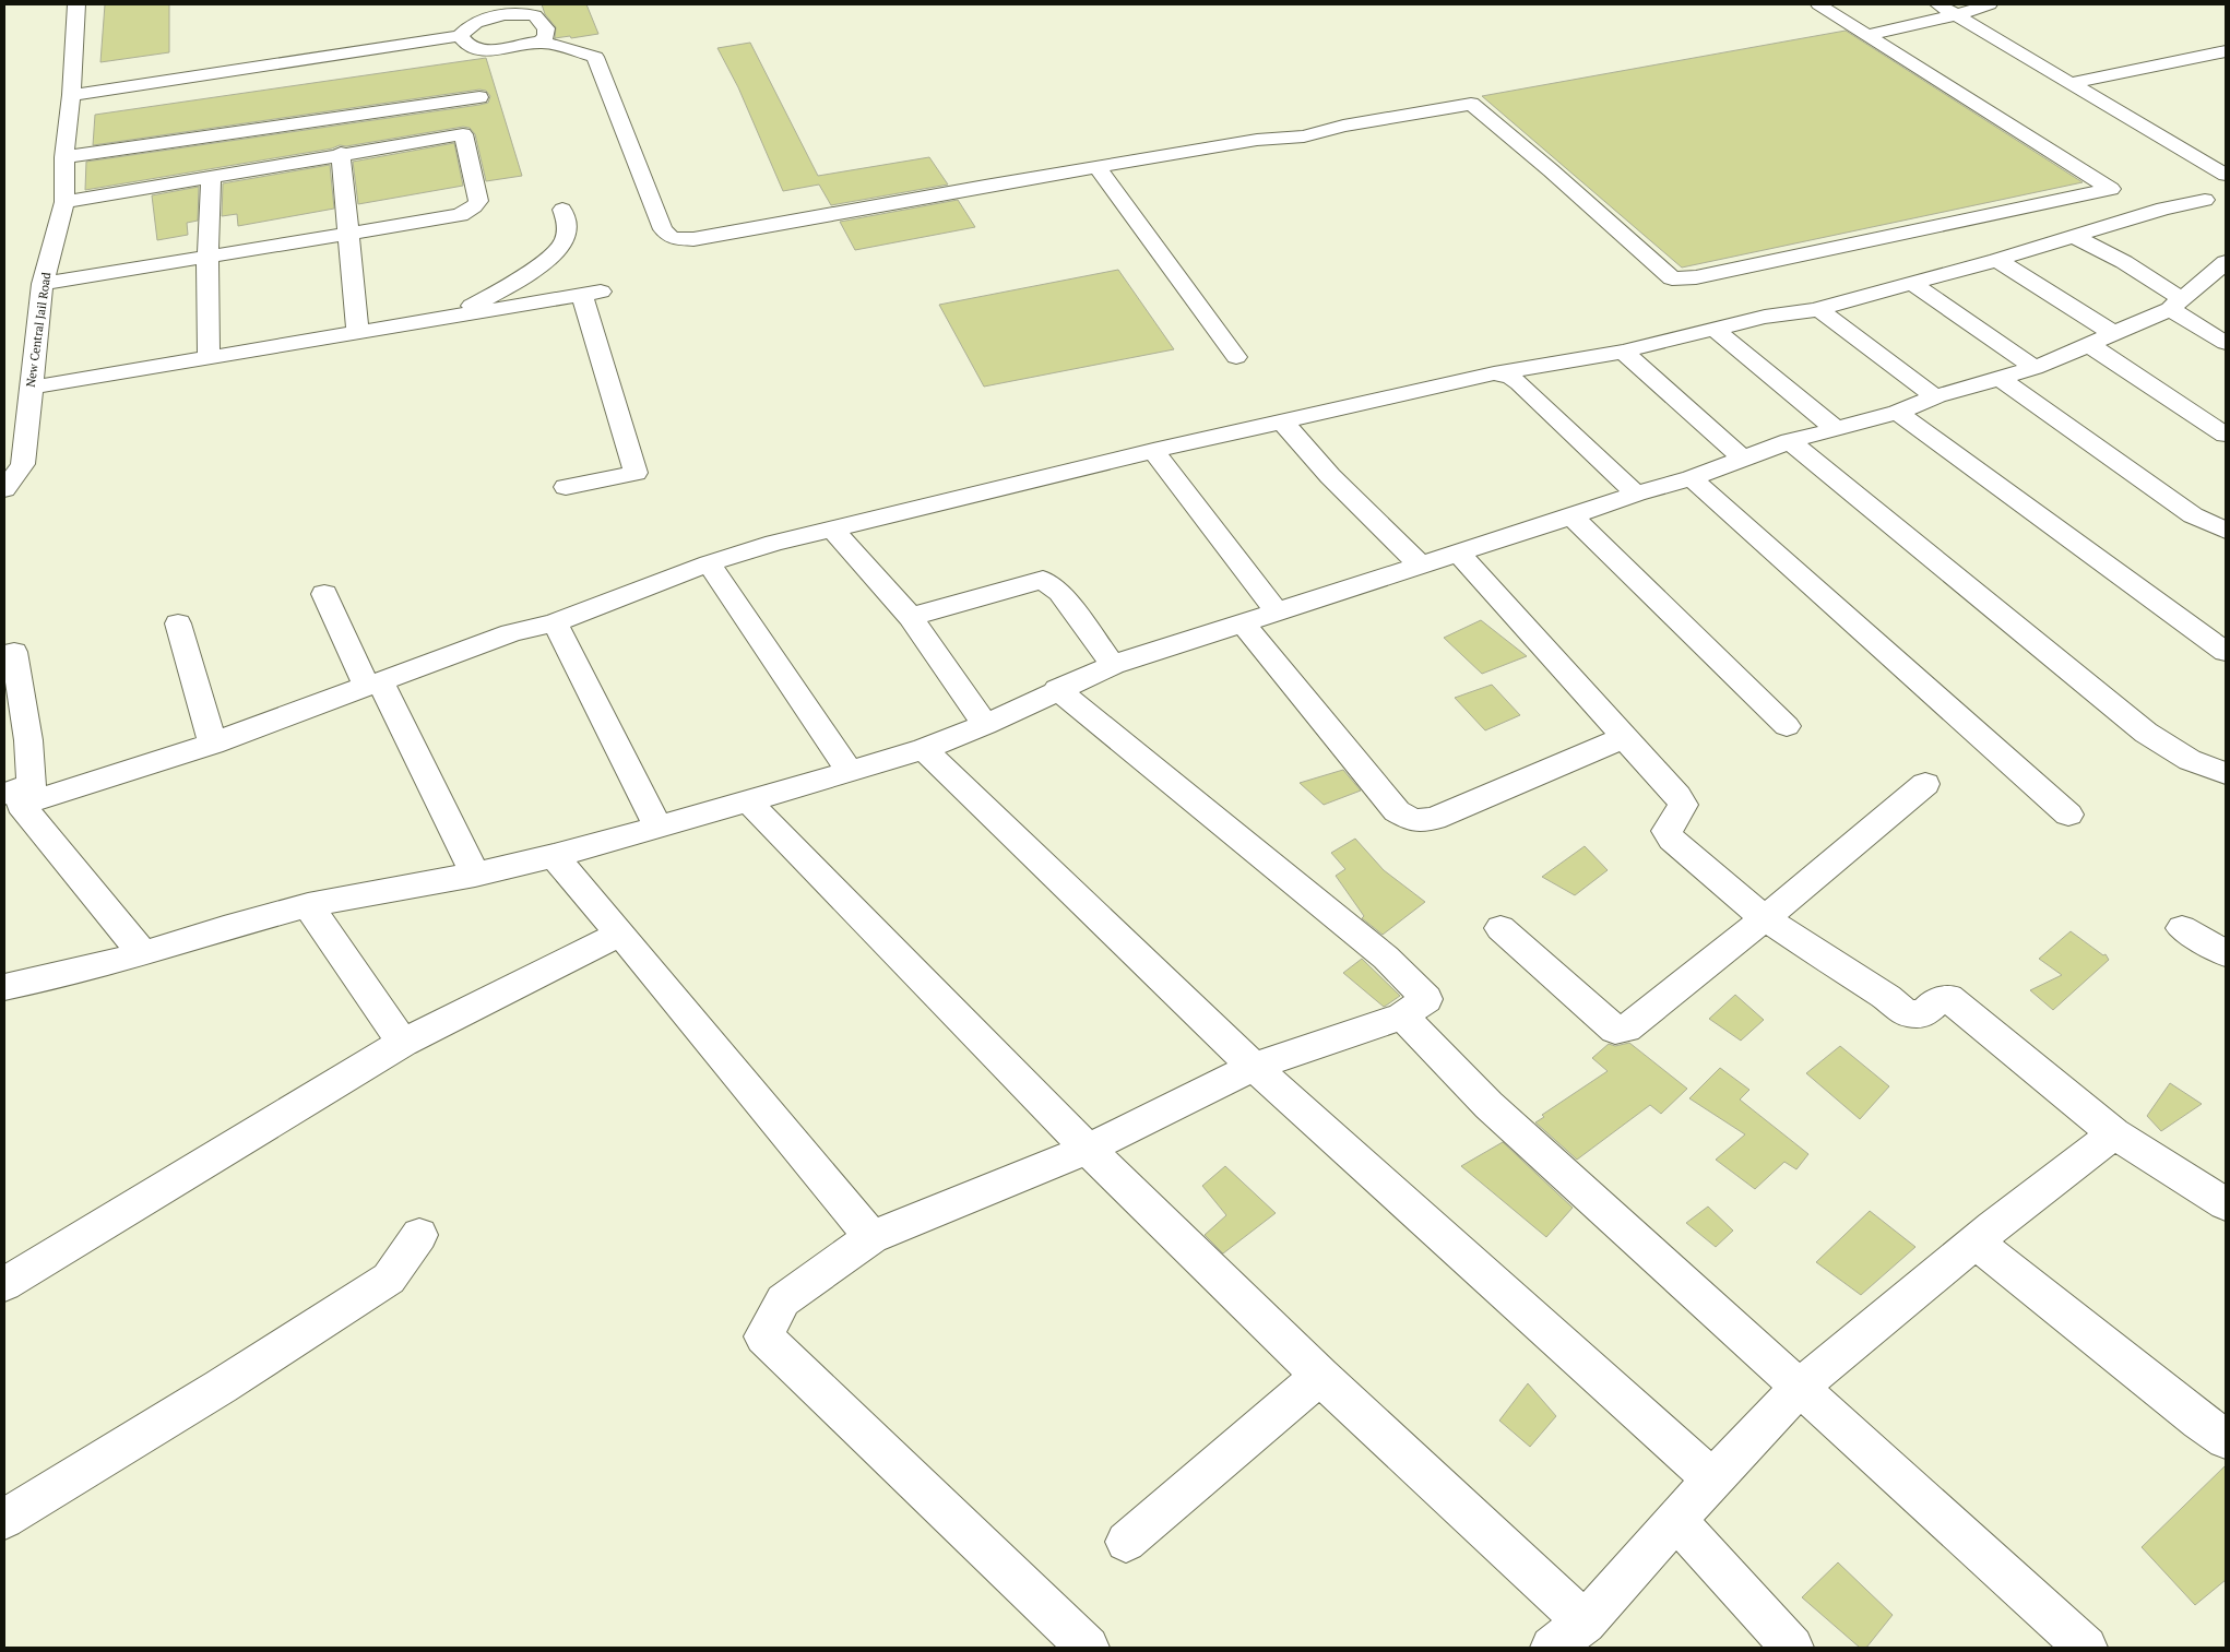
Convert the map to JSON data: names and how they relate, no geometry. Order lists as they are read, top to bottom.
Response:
{
  "streets": {
    "street": ["New Central Jail Road"]
  }
}
